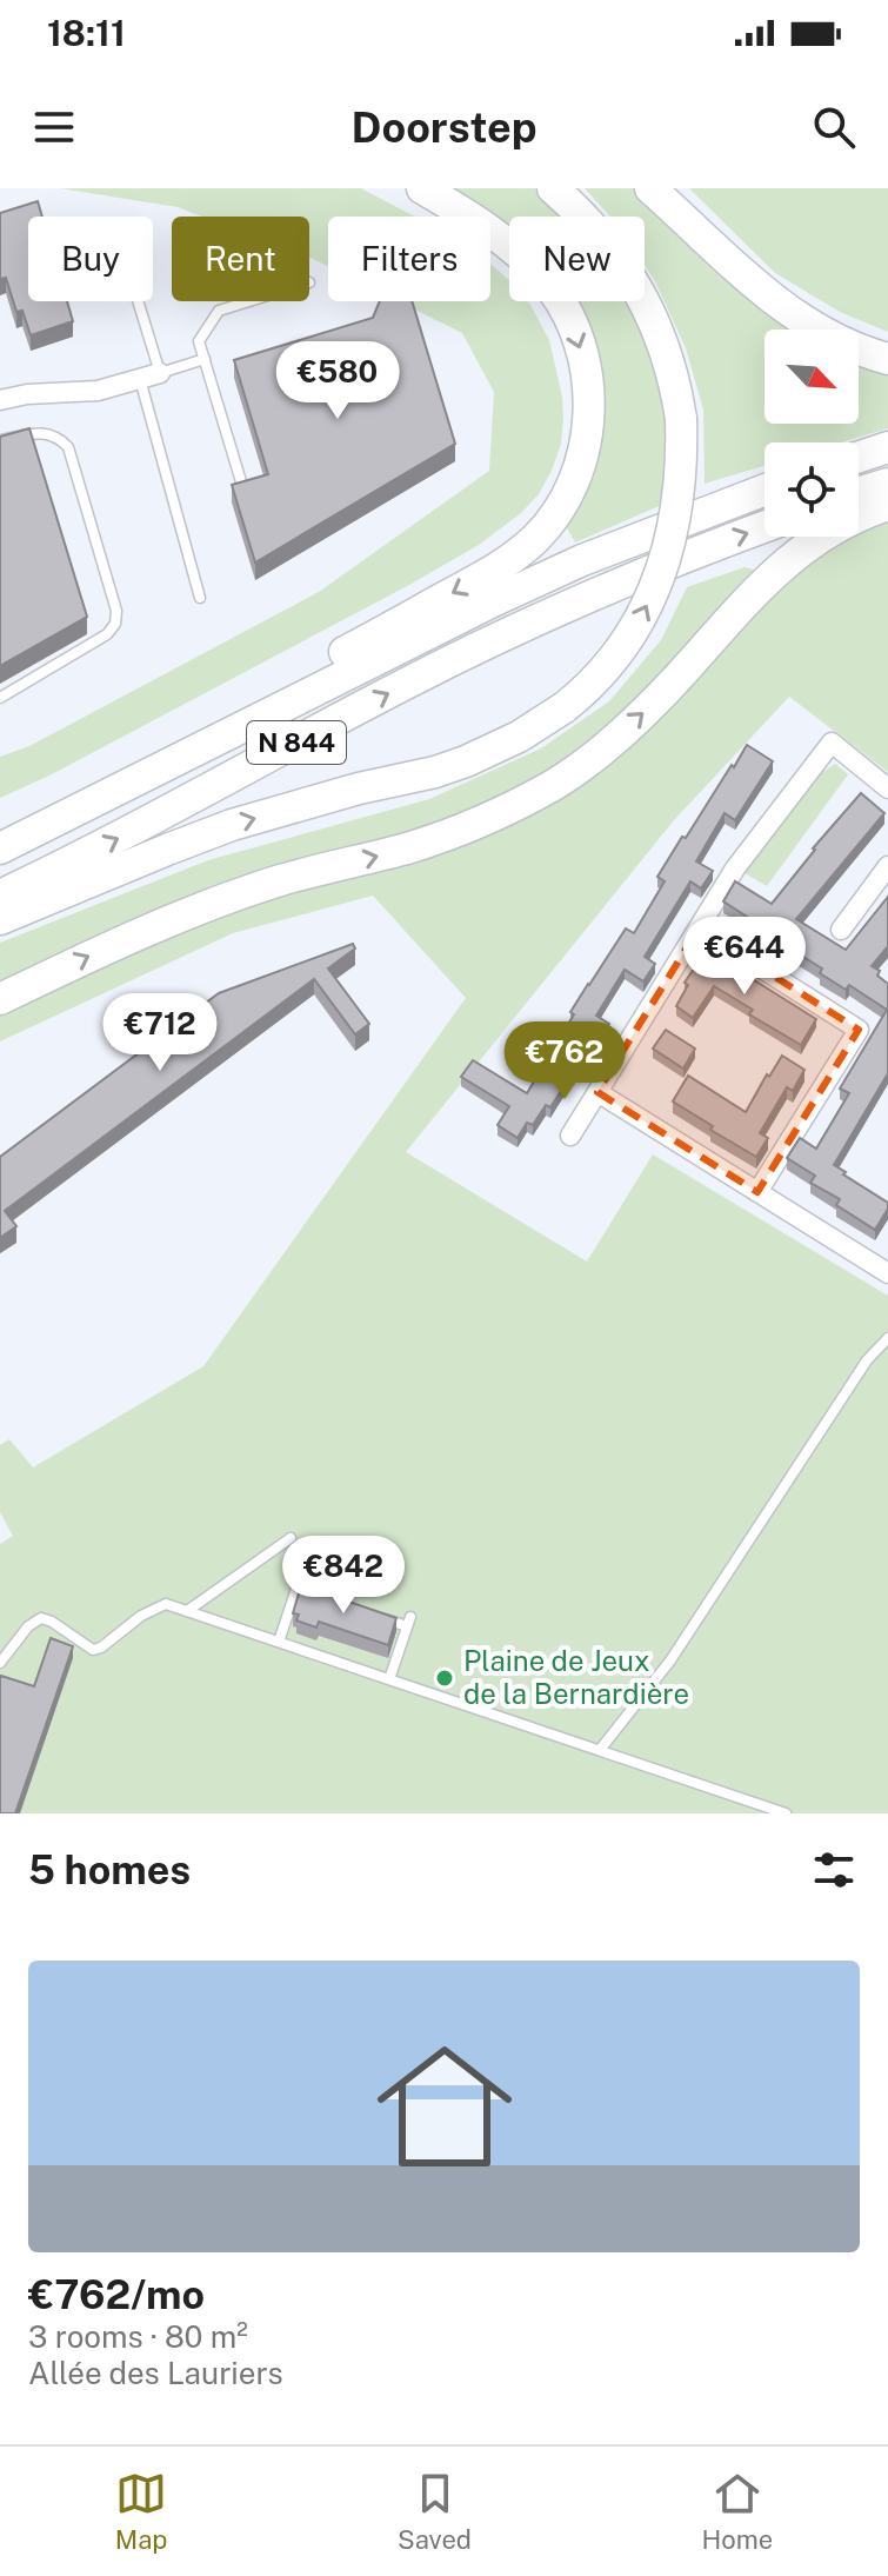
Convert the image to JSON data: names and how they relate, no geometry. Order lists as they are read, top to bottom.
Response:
{
  "streets": {
    "highway": ["N 844"]
  },
  "places": ["Plaine de Jeux de la Bernardière"],
  "north": "bottom right",
  "page": {
    "status": "18:11",
    "header": "Doorstep",
    "chip": [
      "Buy",
      "Rent",
      "Filters",
      "New"
    ],
    "price": [
      "€580",
      "€644",
      "€712",
      "€762",
      "€842"
    ],
    "heading": "5 homes",
    "list": [
      {
        "name": "€762/mo",
        "note": "3 rooms · 80 m² · Allée des Lauriers"
      }
    ],
    "tabs": ["Map", "Saved", "Home"]
  }
}
